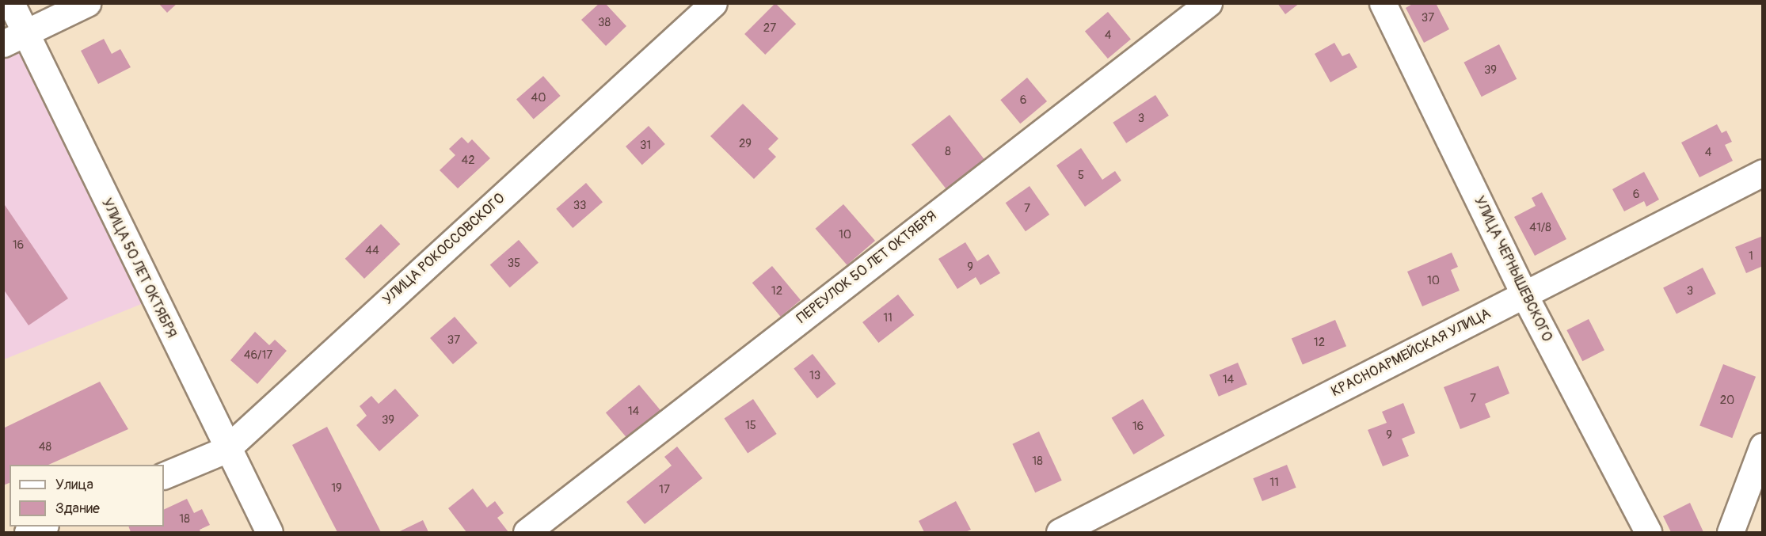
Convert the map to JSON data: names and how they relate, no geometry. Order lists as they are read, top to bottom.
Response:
{
  "streets": {
    "street": [
      "УЛИЦА РОКОССОВСКОГО",
      "ПЕРЕУЛОК 50 ЛЕТ ОКТЯБРЯ",
      "УЛИЦА 50 ЛЕТ ОКТЯБРЯ",
      "УЛИЦА ЧЕРНЫШЕВСКОГО",
      "КРАСНОАРМЕЙСКАЯ УЛИЦА"
    ]
  },
  "crossings": [
    ["УЛИЦА РОКОССОВСКОГО", "УЛИЦА 50 ЛЕТ ОКТЯБРЯ"],
    ["УЛИЦА ЧЕРНЫШЕВСКОГО", "КРАСНОАРМЕЙСКАЯ УЛИЦА"]
  ],
  "house_numbers": [
    "37",
    "38",
    "27",
    "4",
    "39",
    "40",
    "6",
    "3",
    "29",
    "31",
    "8",
    "4",
    "42",
    "5",
    "6",
    "33",
    "7",
    "41/8",
    "10",
    "16",
    "44",
    "1",
    "35",
    "9",
    "10",
    "12",
    "3",
    "11",
    "37",
    "12",
    "46/17",
    "13",
    "14",
    "7",
    "20",
    "14",
    "39",
    "15",
    "16",
    "9",
    "48",
    "18",
    "11",
    "19",
    "17",
    "18"
  ],
  "legend": ["Улица", "Здание"]
}
